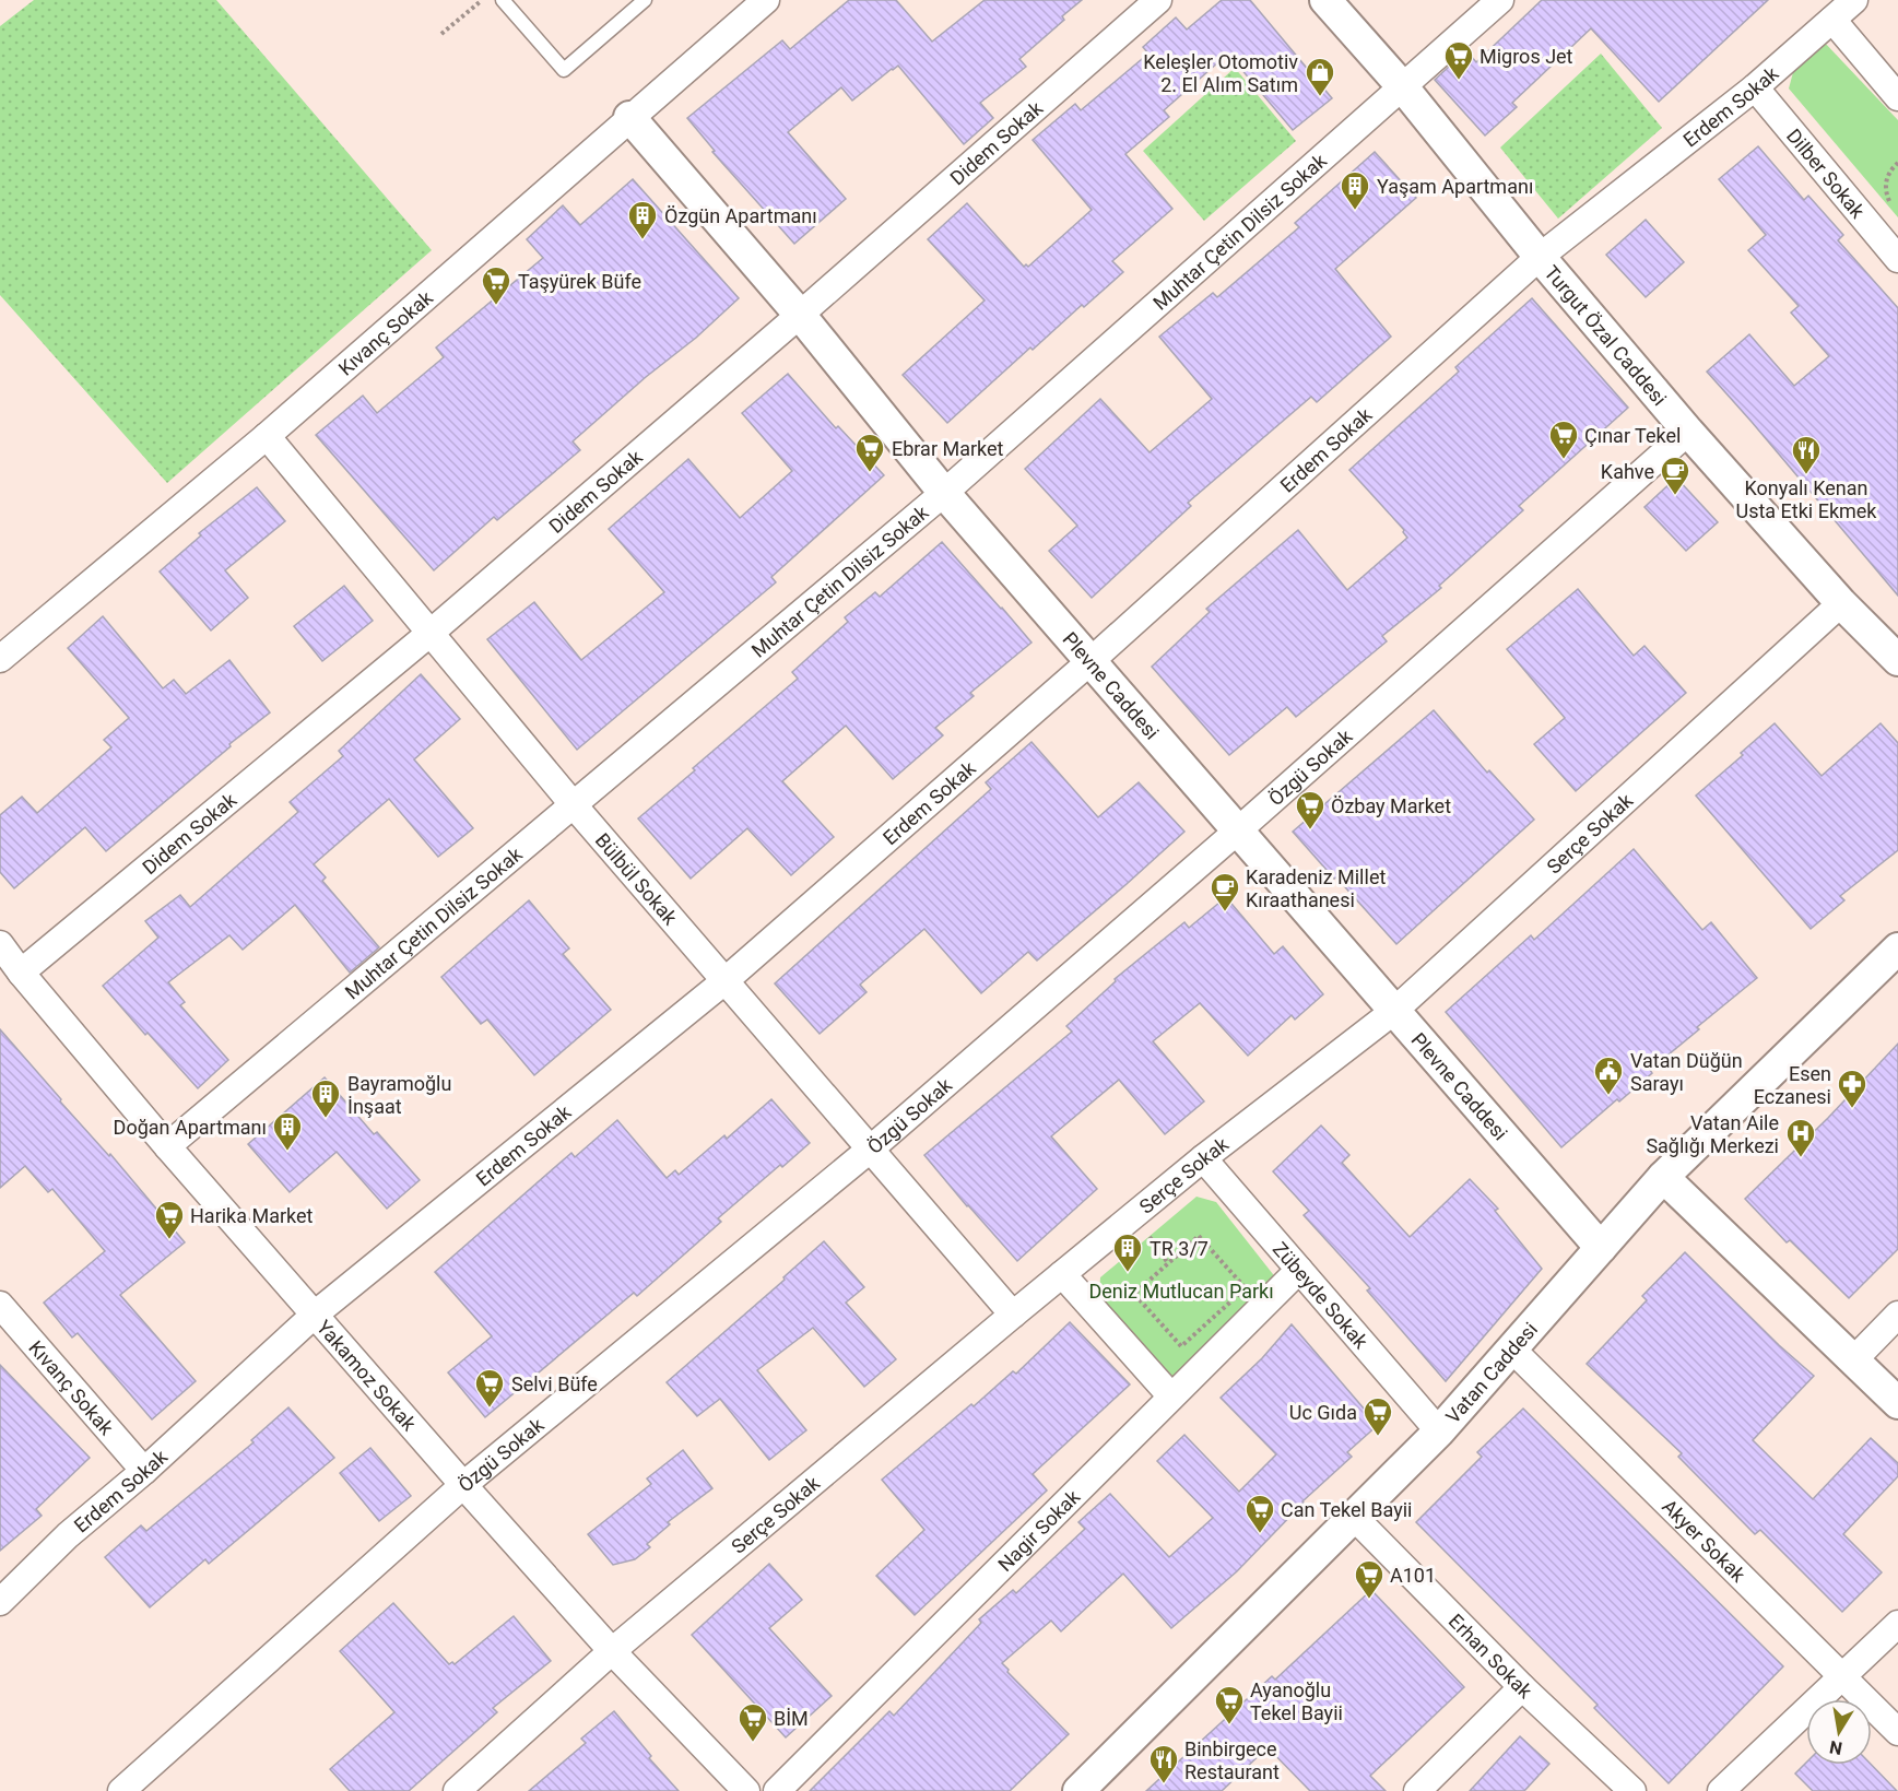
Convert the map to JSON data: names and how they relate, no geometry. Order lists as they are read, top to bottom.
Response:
{
  "streets": {
    "street": [
      "Erdem Sokak",
      "Didem Sokak",
      "Dilber Sokak",
      "Muhtar Çetin Dilsiz Sokak",
      "Kıvanç Sokak",
      "Turgut Özal Caddesi",
      "Plevne Caddesi",
      "Özgü Sokak",
      "Serçe Sokak",
      "Bülbül Sokak",
      "Zübeyde Sokak",
      "Yakamoz Sokak",
      "Vatan Caddesi",
      "Nagir Sokak",
      "Akyer Sokak",
      "Erhan Sokak"
    ]
  },
  "crossings": [
    ["Erdem Sokak", "Dilber Sokak"],
    ["Erdem Sokak", "Kıvanç Sokak"],
    ["Erdem Sokak", "Turgut Özal Caddesi"],
    ["Erdem Sokak", "Plevne Caddesi"],
    ["Erdem Sokak", "Bülbül Sokak"],
    ["Erdem Sokak", "Yakamoz Sokak"],
    ["Didem Sokak", "Plevne Caddesi"],
    ["Didem Sokak", "Bülbül Sokak"],
    ["Didem Sokak", "Yakamoz Sokak"],
    ["Muhtar Çetin Dilsiz Sokak", "Turgut Özal Caddesi"],
    ["Muhtar Çetin Dilsiz Sokak", "Plevne Caddesi"],
    ["Muhtar Çetin Dilsiz Sokak", "Bülbül Sokak"],
    ["Muhtar Çetin Dilsiz Sokak", "Yakamoz Sokak"],
    ["Kıvanç Sokak", "Plevne Caddesi"],
    ["Kıvanç Sokak", "Bülbül Sokak"],
    ["Turgut Özal Caddesi", "Özgü Sokak"],
    ["Turgut Özal Caddesi", "Serçe Sokak"],
    ["Plevne Caddesi", "Özgü Sokak"],
    ["Plevne Caddesi", "Serçe Sokak"],
    ["Plevne Caddesi", "Vatan Caddesi"],
    ["Özgü Sokak", "Bülbül Sokak"],
    ["Özgü Sokak", "Yakamoz Sokak"],
    ["Serçe Sokak", "Bülbül Sokak"],
    ["Serçe Sokak", "Zübeyde Sokak"],
    ["Serçe Sokak", "Yakamoz Sokak"],
    ["Zübeyde Sokak", "Vatan Caddesi"],
    ["Zübeyde Sokak", "Nagir Sokak"],
    ["Vatan Caddesi", "Akyer Sokak"],
    ["Vatan Caddesi", "Erhan Sokak"]
  ],
  "parks": ["Deniz Mutlucan Parkı"],
  "places": {
    "supermarket": [
      "Migros Jet",
      "Taşyürek Büfe",
      "Çınar Tekel",
      "Ebrar Market",
      "Özbay Market",
      "Harika Market",
      "Selvi Büfe",
      "Uc Gıda",
      "Can Tekel Bayii",
      "A101",
      "Ayanoğlu Tekel Bayii",
      "BİM"
    ],
    "shop": ["Keleşler Otomotiv 2. El Alım Satım"],
    "building": [
      "Yaşam Apartmanı",
      "Özgün Apartmanı",
      "Bayramoğlu İnşaat",
      "Doğan Apartmanı",
      "TR 3/7"
    ],
    "restaurant": ["Konyalı Kenan Usta Etki Ekmek", "Binbirgece Restaurant"],
    "cafe": ["Kahve", "Karadeniz Millet Kıraathanesi"],
    "public building": ["Vatan Düğün Sarayı"],
    "pharmacy": ["Esen Eczanesi"],
    "hospital": ["Vatan Aile Sağlığı Merkezi"]
  },
  "north": "bottom"
}
